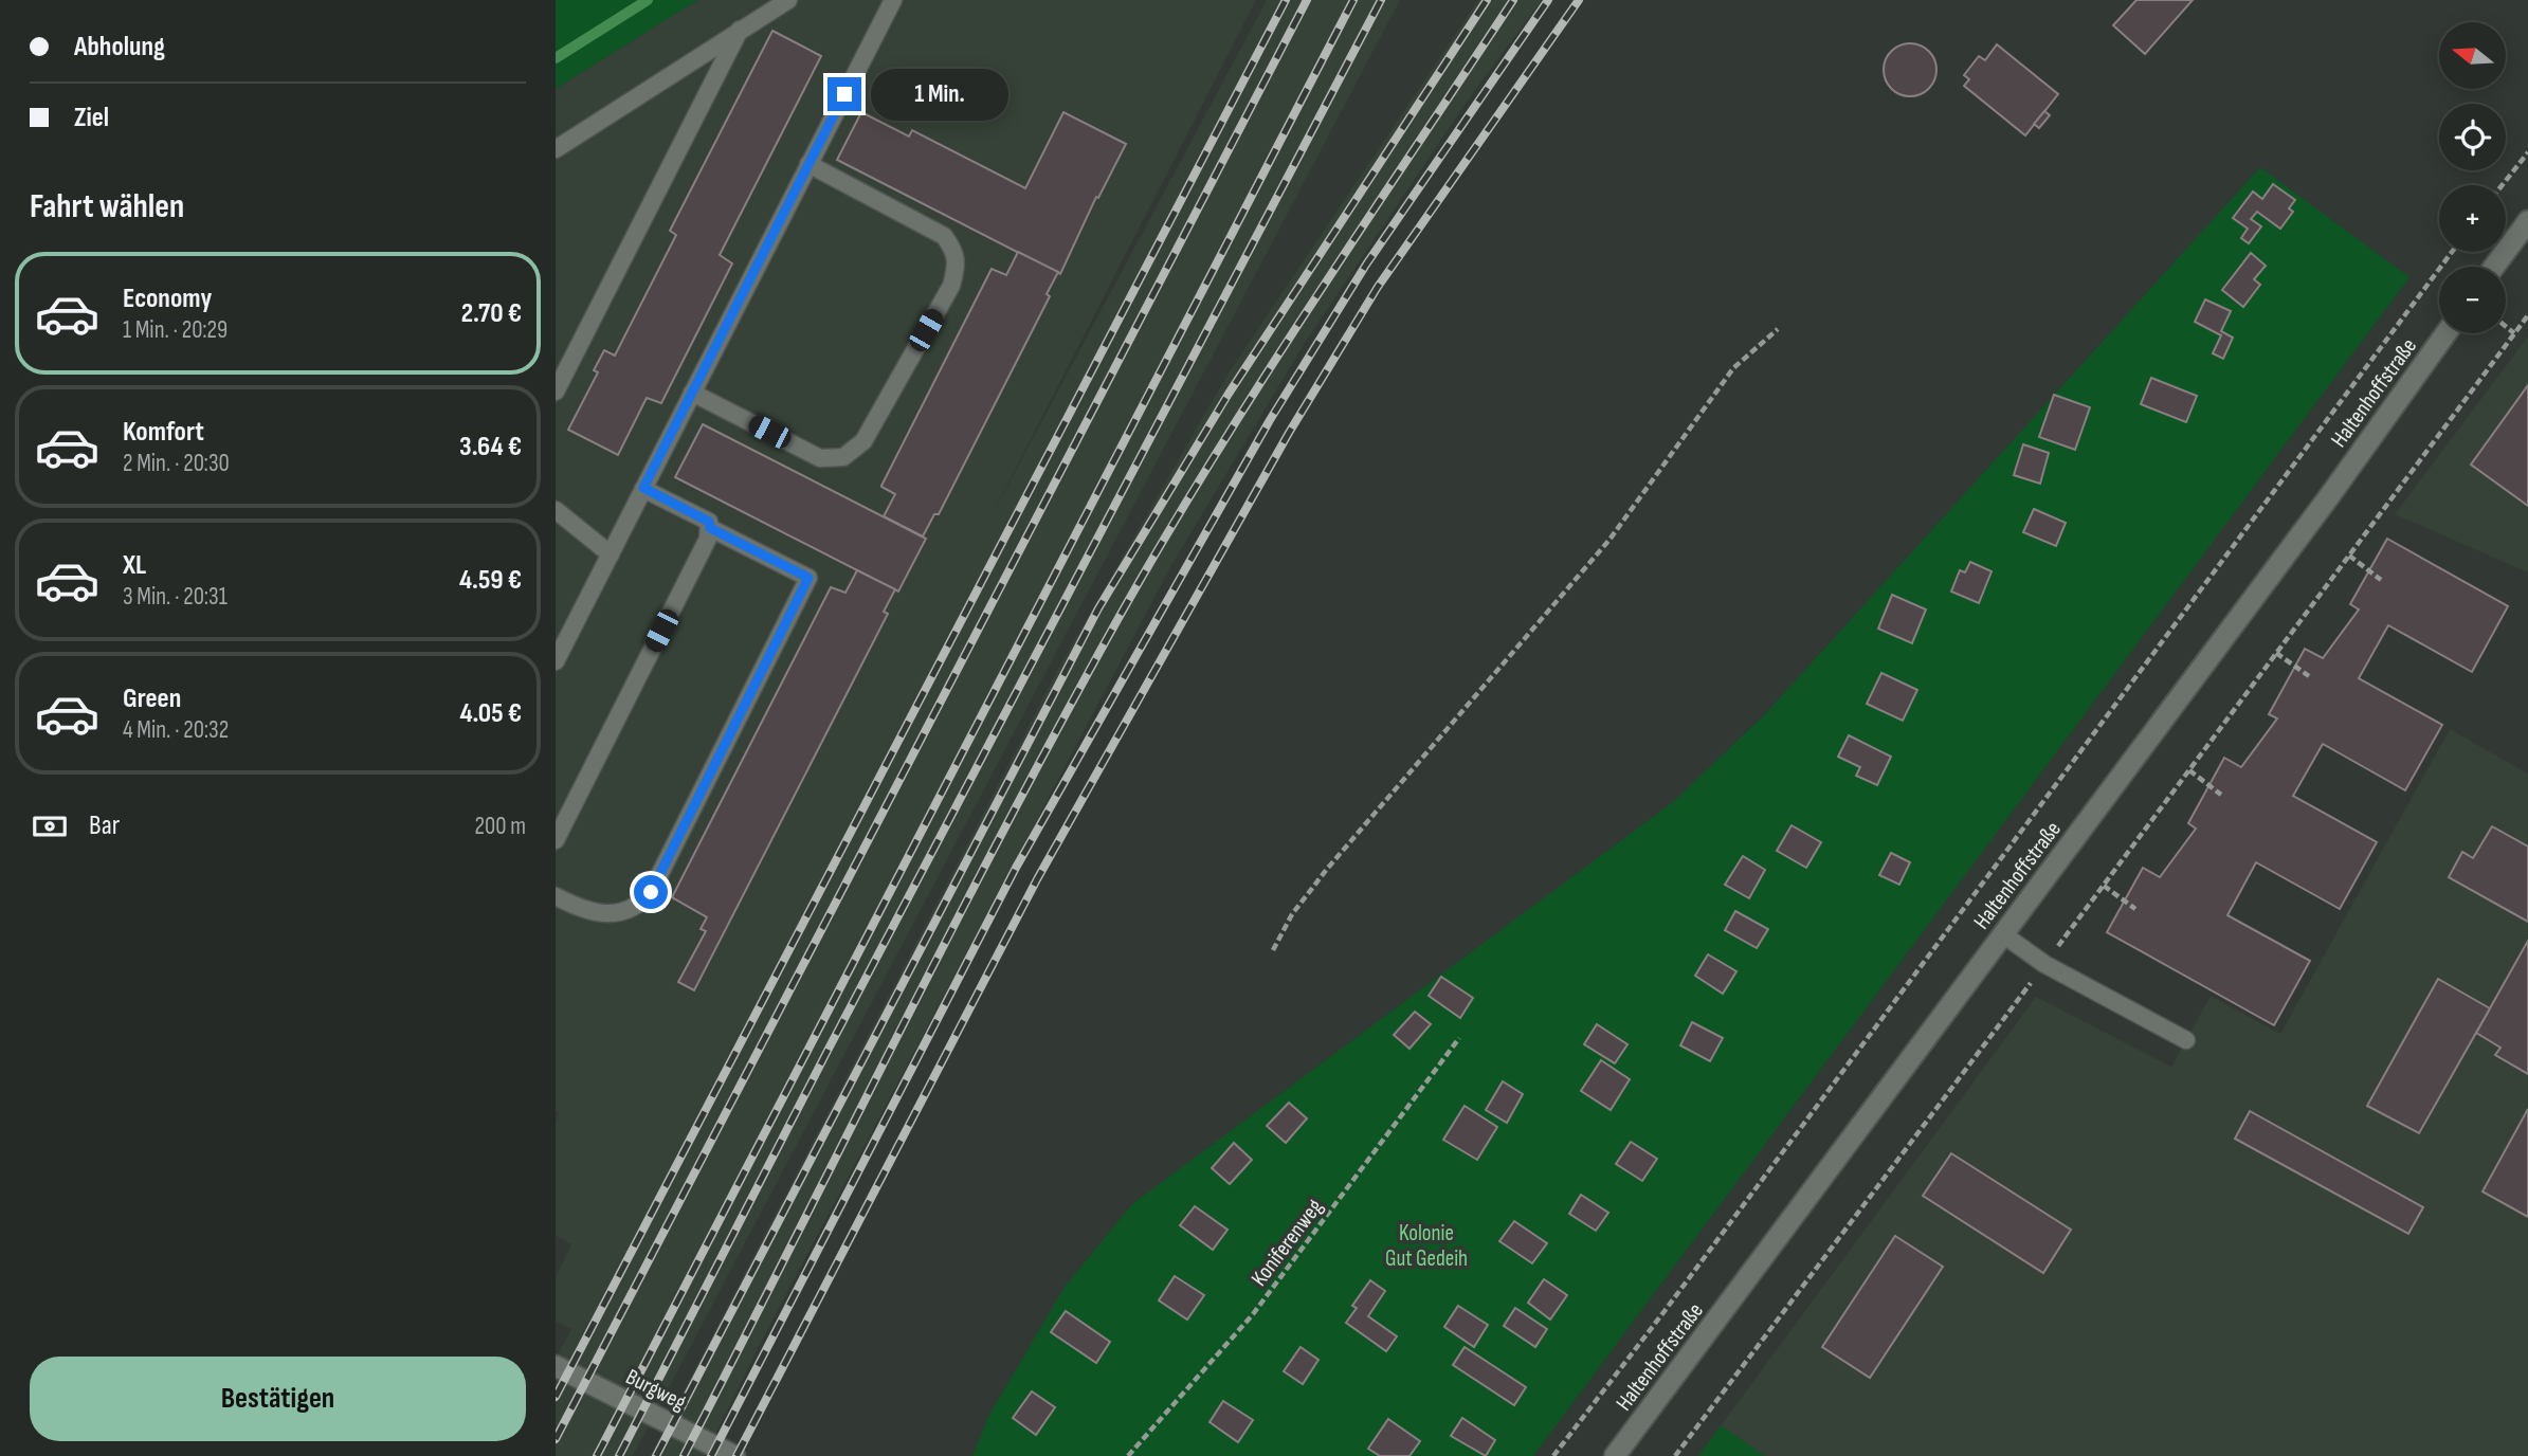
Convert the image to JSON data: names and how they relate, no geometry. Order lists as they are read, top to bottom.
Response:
{
  "streets": {
    "street": ["Haltenhoffstraße", "Burgweg"],
    "path": ["Koniferenweg"]
  },
  "parks": ["Kolonie Gut Gedeih"],
  "north": "left",
  "page": {
    "banner": ["Abholung", "Ziel"],
    "map_buttons": ["+", "−"],
    "bubble": "1 Min.",
    "heading": "Fahrt wählen",
    "list": [
      {
        "name": "Economy",
        "note": "1 Min. · 20:29",
        "value": "2.70 €"
      },
      {
        "name": "Komfort",
        "note": "2 Min. · 20:30",
        "value": "3.64 €"
      },
      {
        "name": "XL",
        "note": "3 Min. · 20:31",
        "value": "4.59 €"
      },
      {
        "name": "Green",
        "note": "4 Min. · 20:32",
        "value": "4.05 €"
      }
    ],
    "pay": ["Bar", "200 m"],
    "buttons": "Bestätigen"
  }
}
